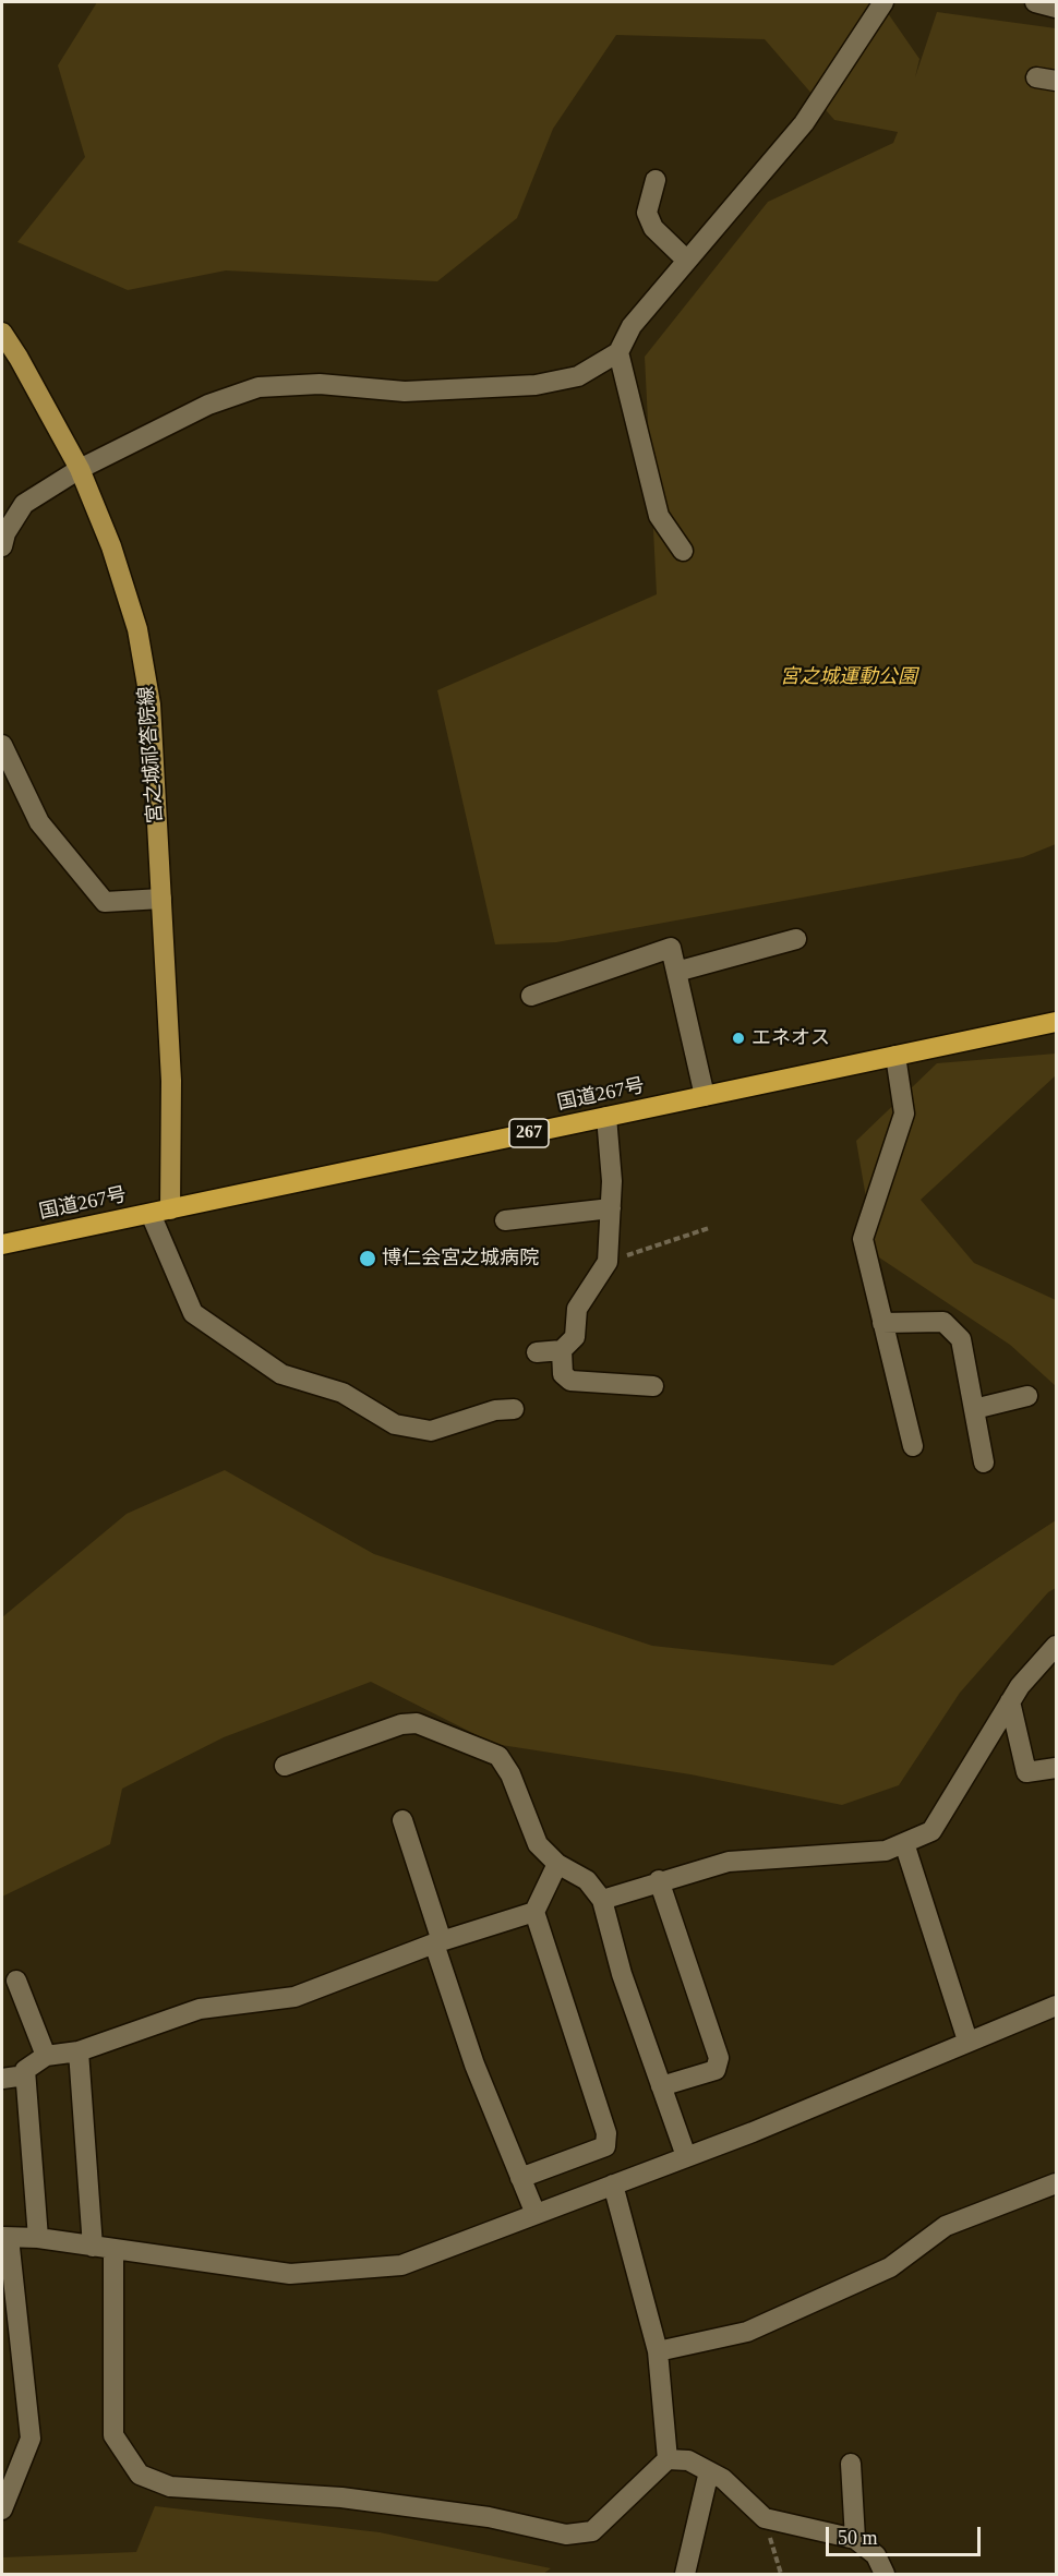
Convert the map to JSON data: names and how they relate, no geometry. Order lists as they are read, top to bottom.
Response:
{
  "streets": {
    "highway": ["国道267号", "267"],
    "main road": ["宮之城祁答院線"]
  },
  "crossings": [
    ["宮之城祁答院線", "国道267号"]
  ],
  "parks": ["宮之城運動公園"],
  "places": ["エネオス", "博仁会宮之城病院"],
  "scale_bar": "50 m"
}
